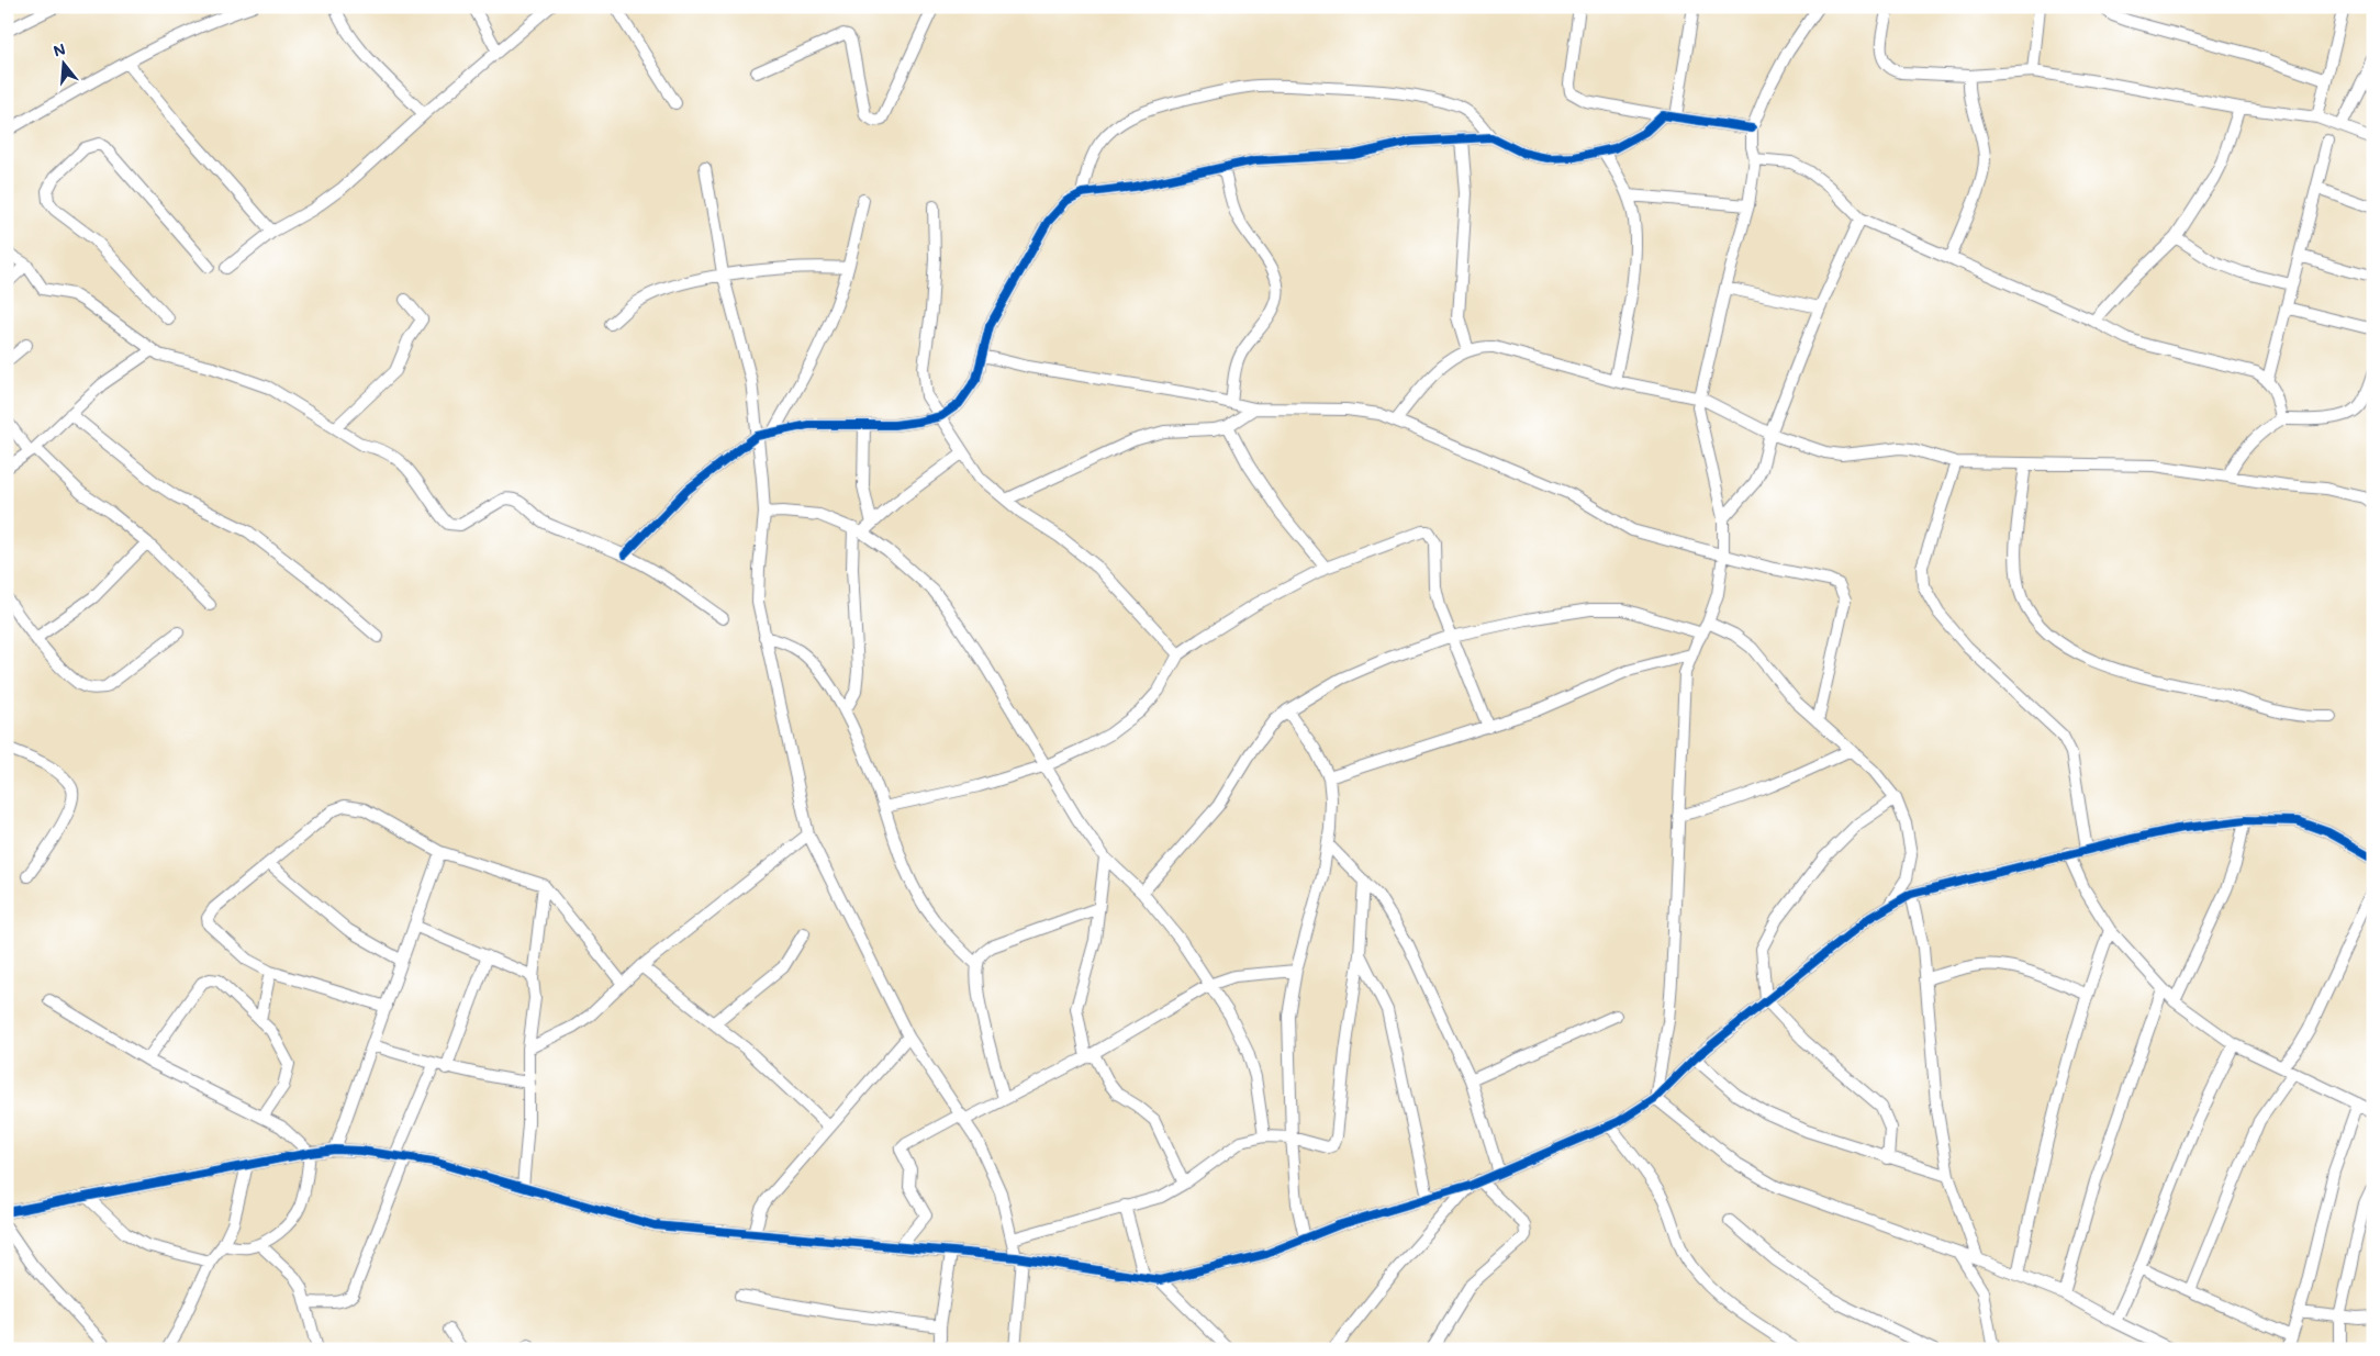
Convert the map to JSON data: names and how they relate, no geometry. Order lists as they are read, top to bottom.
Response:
{
  "north": "top"
}
